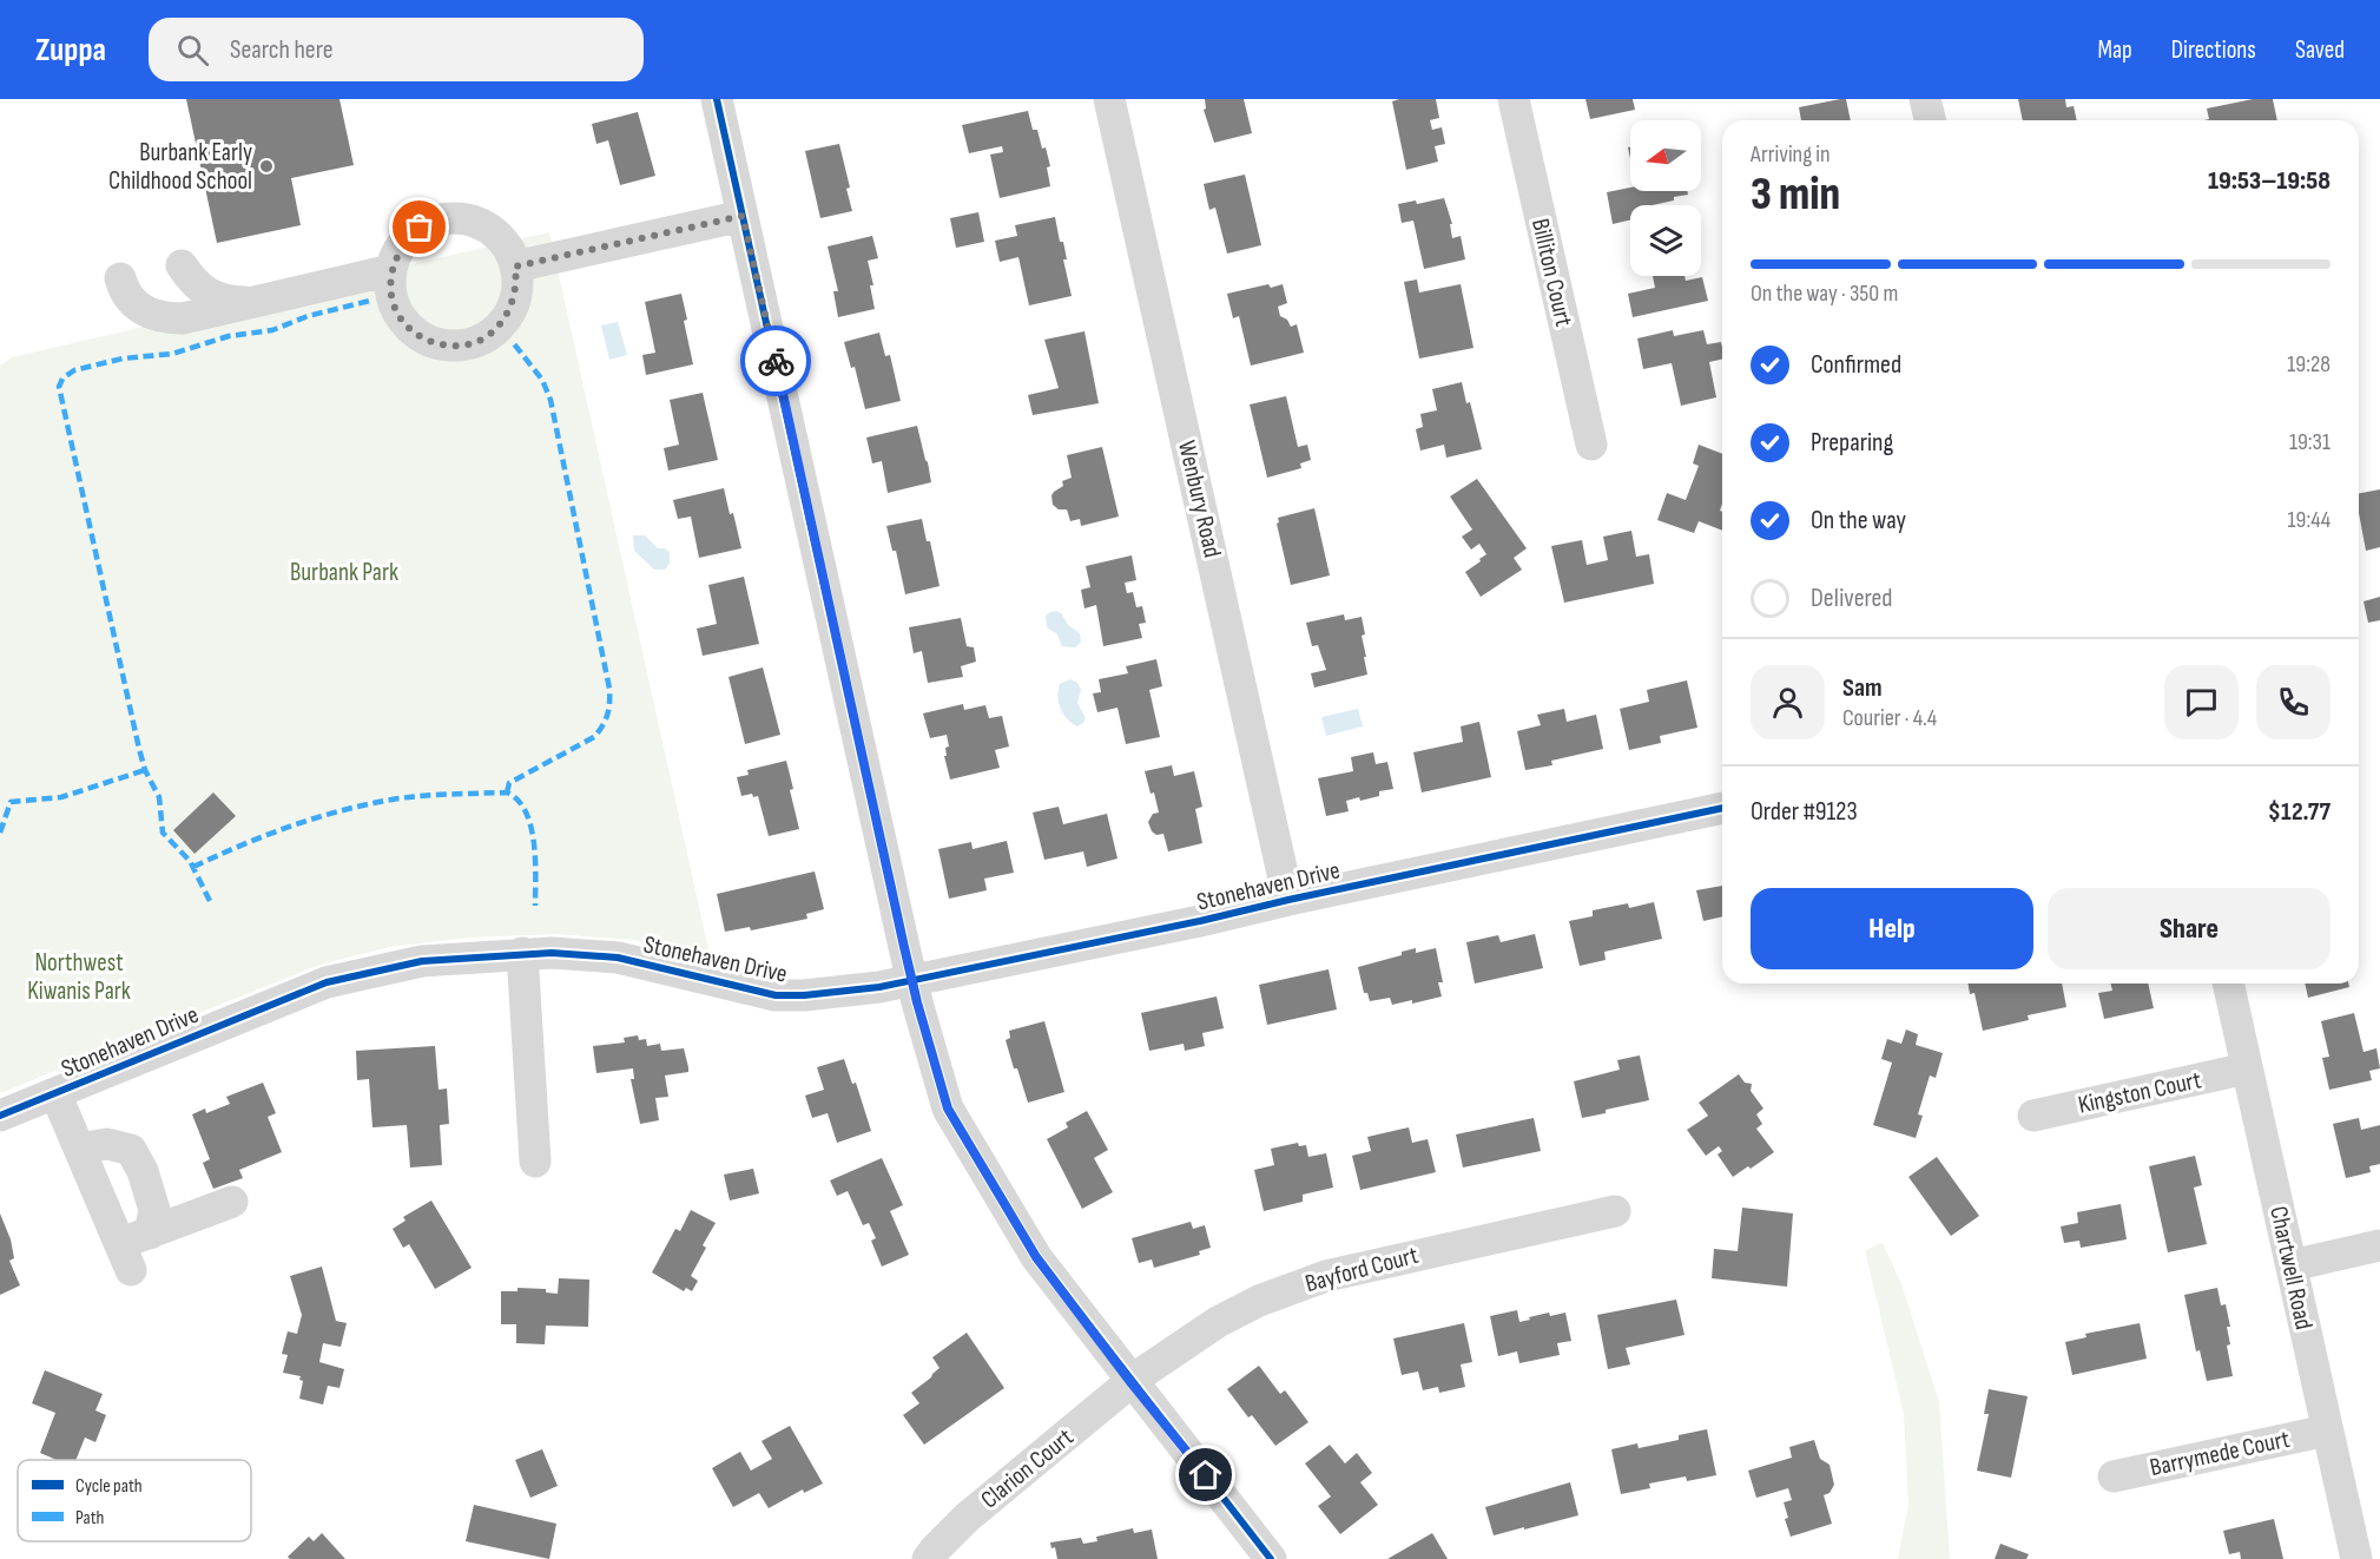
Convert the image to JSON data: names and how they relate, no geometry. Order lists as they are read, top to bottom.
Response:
{
  "streets": {
    "street": [
      "Billiton Court",
      "Wenbury Road",
      "Stonehaven Drive",
      "Kingston Court",
      "Chartwell Road",
      "Bayford Court",
      "Barrymede Court",
      "Clarion Court"
    ]
  },
  "crossings": [
    ["Wenbury Road", "Stonehaven Drive"],
    ["Kingston Court", "Chartwell Road"],
    ["Chartwell Road", "Barrymede Court"],
    ["Bayford Court", "Clarion Court"]
  ],
  "parks": ["Burbank Park", "Northwest Kiwanis Park"],
  "places": ["Burbank Early Childhood School"],
  "legend": ["Cycle path", "Path"],
  "north": "left",
  "page": {
    "header": "Zuppa",
    "search": "Search here",
    "nav": ["Map", "Directions", "Saved"],
    "heading": ["3 min", "Arriving in", "19:53–19:58"],
    "panel": [
      "Sam",
      "Courier · 4.4",
      "Order #9123",
      "$12.77"
    ],
    "bar": "On the way · 350 m",
    "list": [
      ["Confirmed", "19:28"],
      ["Preparing", "19:31"],
      ["On the way", "19:44"],
      "Delivered"
    ],
    "buttons": ["Help", "Share"]
  }
}
